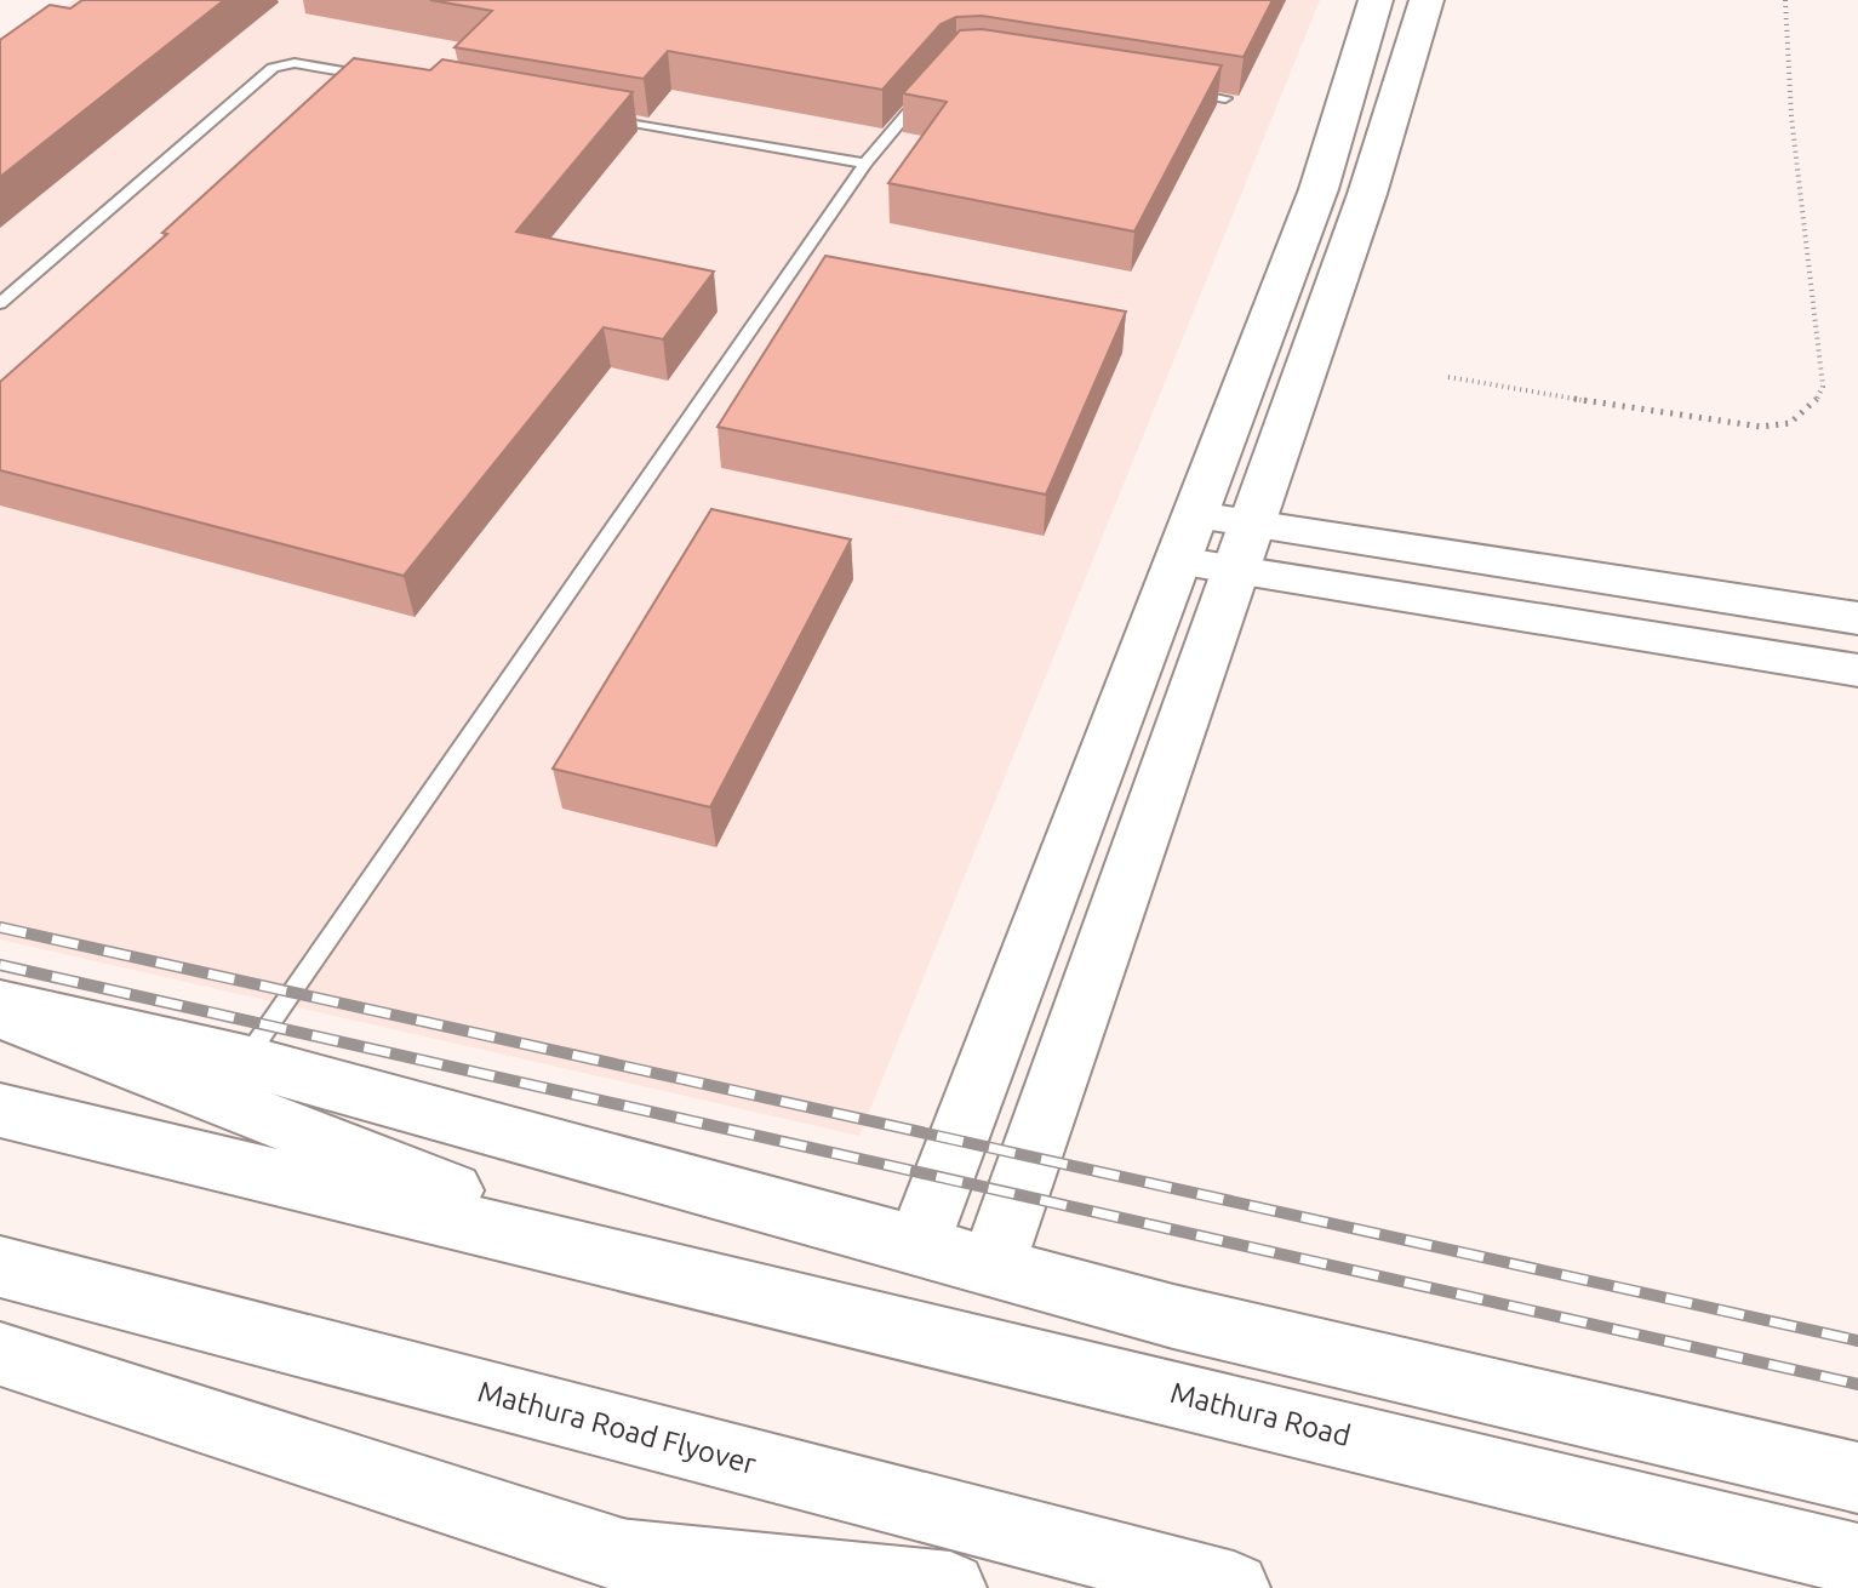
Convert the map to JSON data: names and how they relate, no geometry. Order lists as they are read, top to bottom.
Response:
{
  "streets": {
    "main road": ["Mathura Road", "Mathura Road Flyover"]
  }
}
